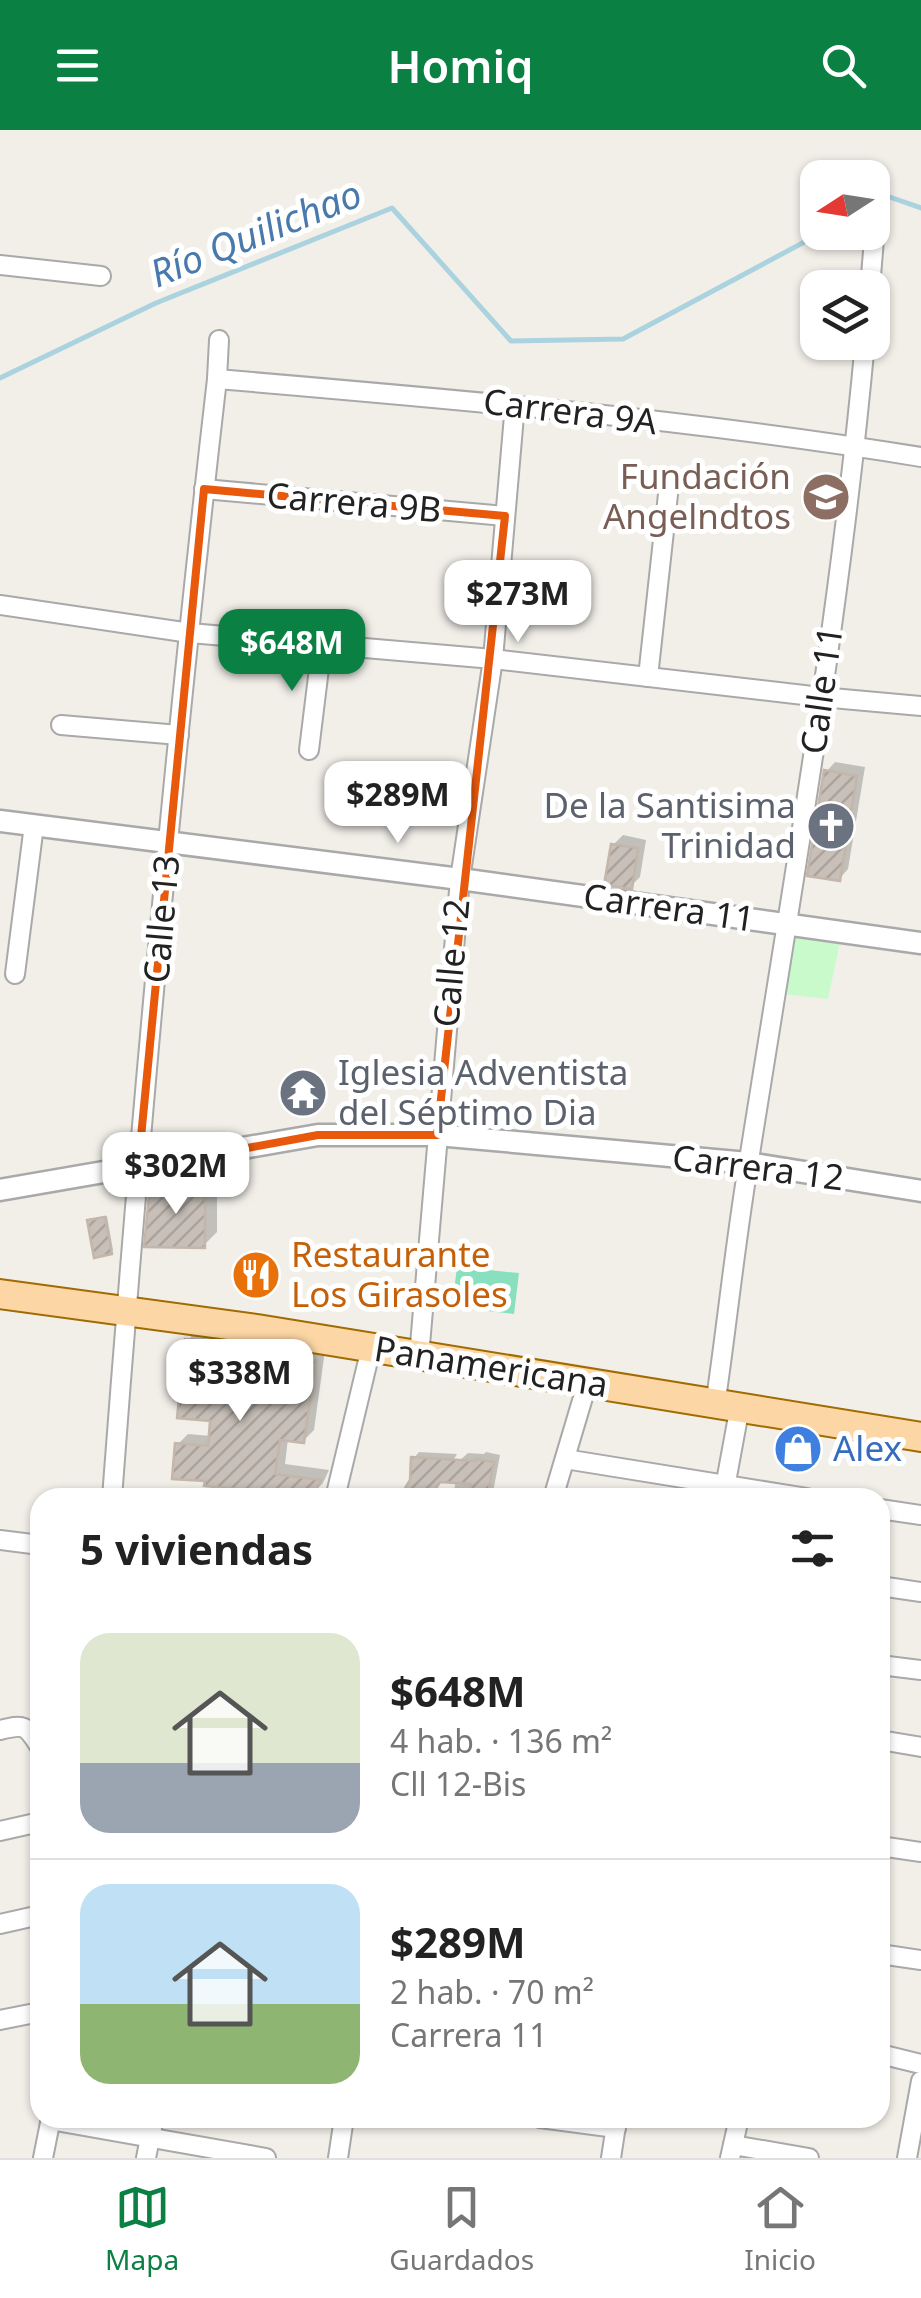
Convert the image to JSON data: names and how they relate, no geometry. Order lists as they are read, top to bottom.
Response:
{
  "streets": {
    "main road": ["Panamericana"],
    "street": [
      "Carrera 9A",
      "Carrera 9B",
      "Calle 11",
      "Carrera 11",
      "Calle 13",
      "Calle 12",
      "Carrera 12"
    ]
  },
  "crossings": [
    ["Carrera 9A", "Calle 11"],
    ["Carrera 9A", "Calle 13"],
    ["Carrera 9A", "Calle 12"],
    ["Carrera 9B", "Calle 13"],
    ["Carrera 9B", "Calle 12"],
    ["Calle 11", "Carrera 11"],
    ["Calle 11", "Carrera 12"],
    ["Calle 11", "Panamericana"],
    ["Carrera 11", "Calle 13"],
    ["Carrera 11", "Calle 12"],
    ["Calle 13", "Carrera 12"],
    ["Calle 13", "Panamericana"],
    ["Calle 12", "Carrera 12"],
    ["Calle 12", "Panamericana"]
  ],
  "water": ["Río Quilichao"],
  "places": {
    "school or university": ["Fundación Angelndtos"],
    "church": ["De la Santisima Trinidad"],
    "temple": ["Iglesia Adventista del Séptimo Dia"],
    "restaurant": ["Restaurante Los Girasoles"],
    "shop": ["Alex"]
  },
  "north": "left",
  "page": {
    "header": "Homiq",
    "price": [
      "$273M",
      "$648M",
      "$289M",
      "$302M",
      "$338M"
    ],
    "heading": "5 viviendas",
    "list": [
      {
        "name": "$648M",
        "note": "4 hab. · 136 m² · Cll 12-Bis"
      },
      {
        "name": "$289M",
        "note": "2 hab. · 70 m² · Carrera 11"
      }
    ],
    "tabs": ["Mapa", "Guardados", "Inicio"]
  }
}
